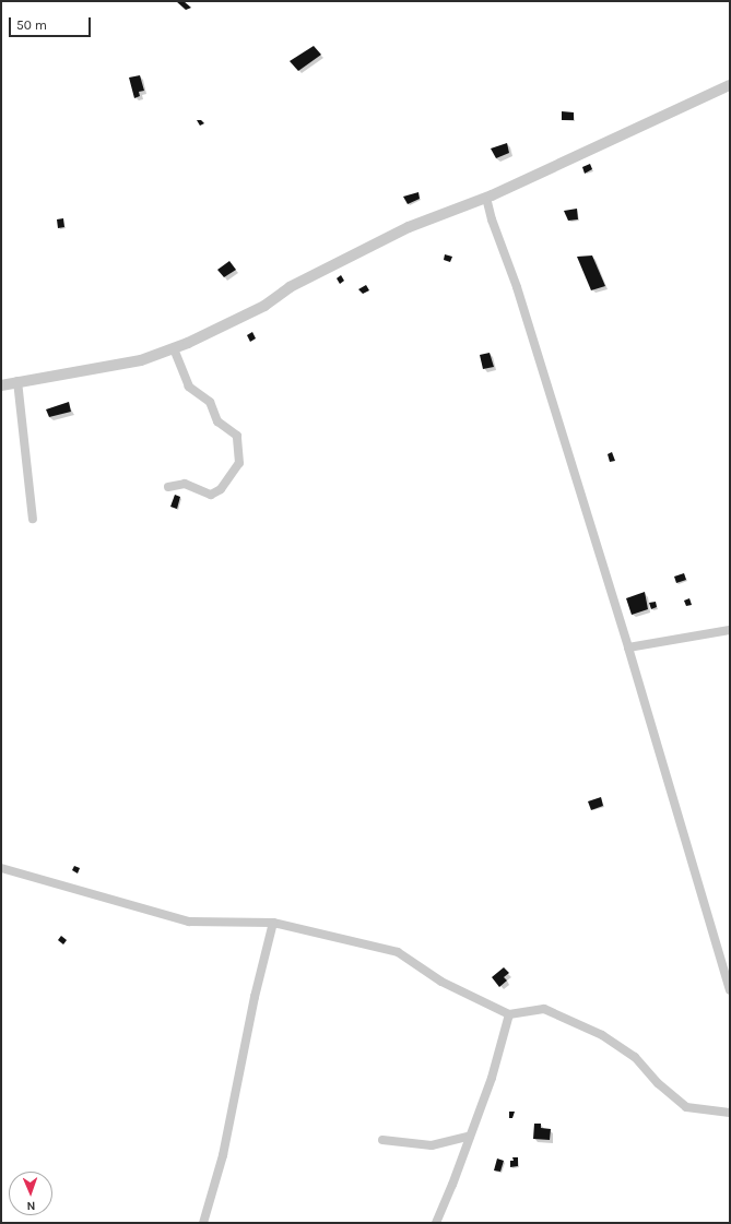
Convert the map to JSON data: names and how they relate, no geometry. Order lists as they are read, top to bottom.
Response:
{
  "scale_bar": "50 m",
  "north": "bottom"
}
